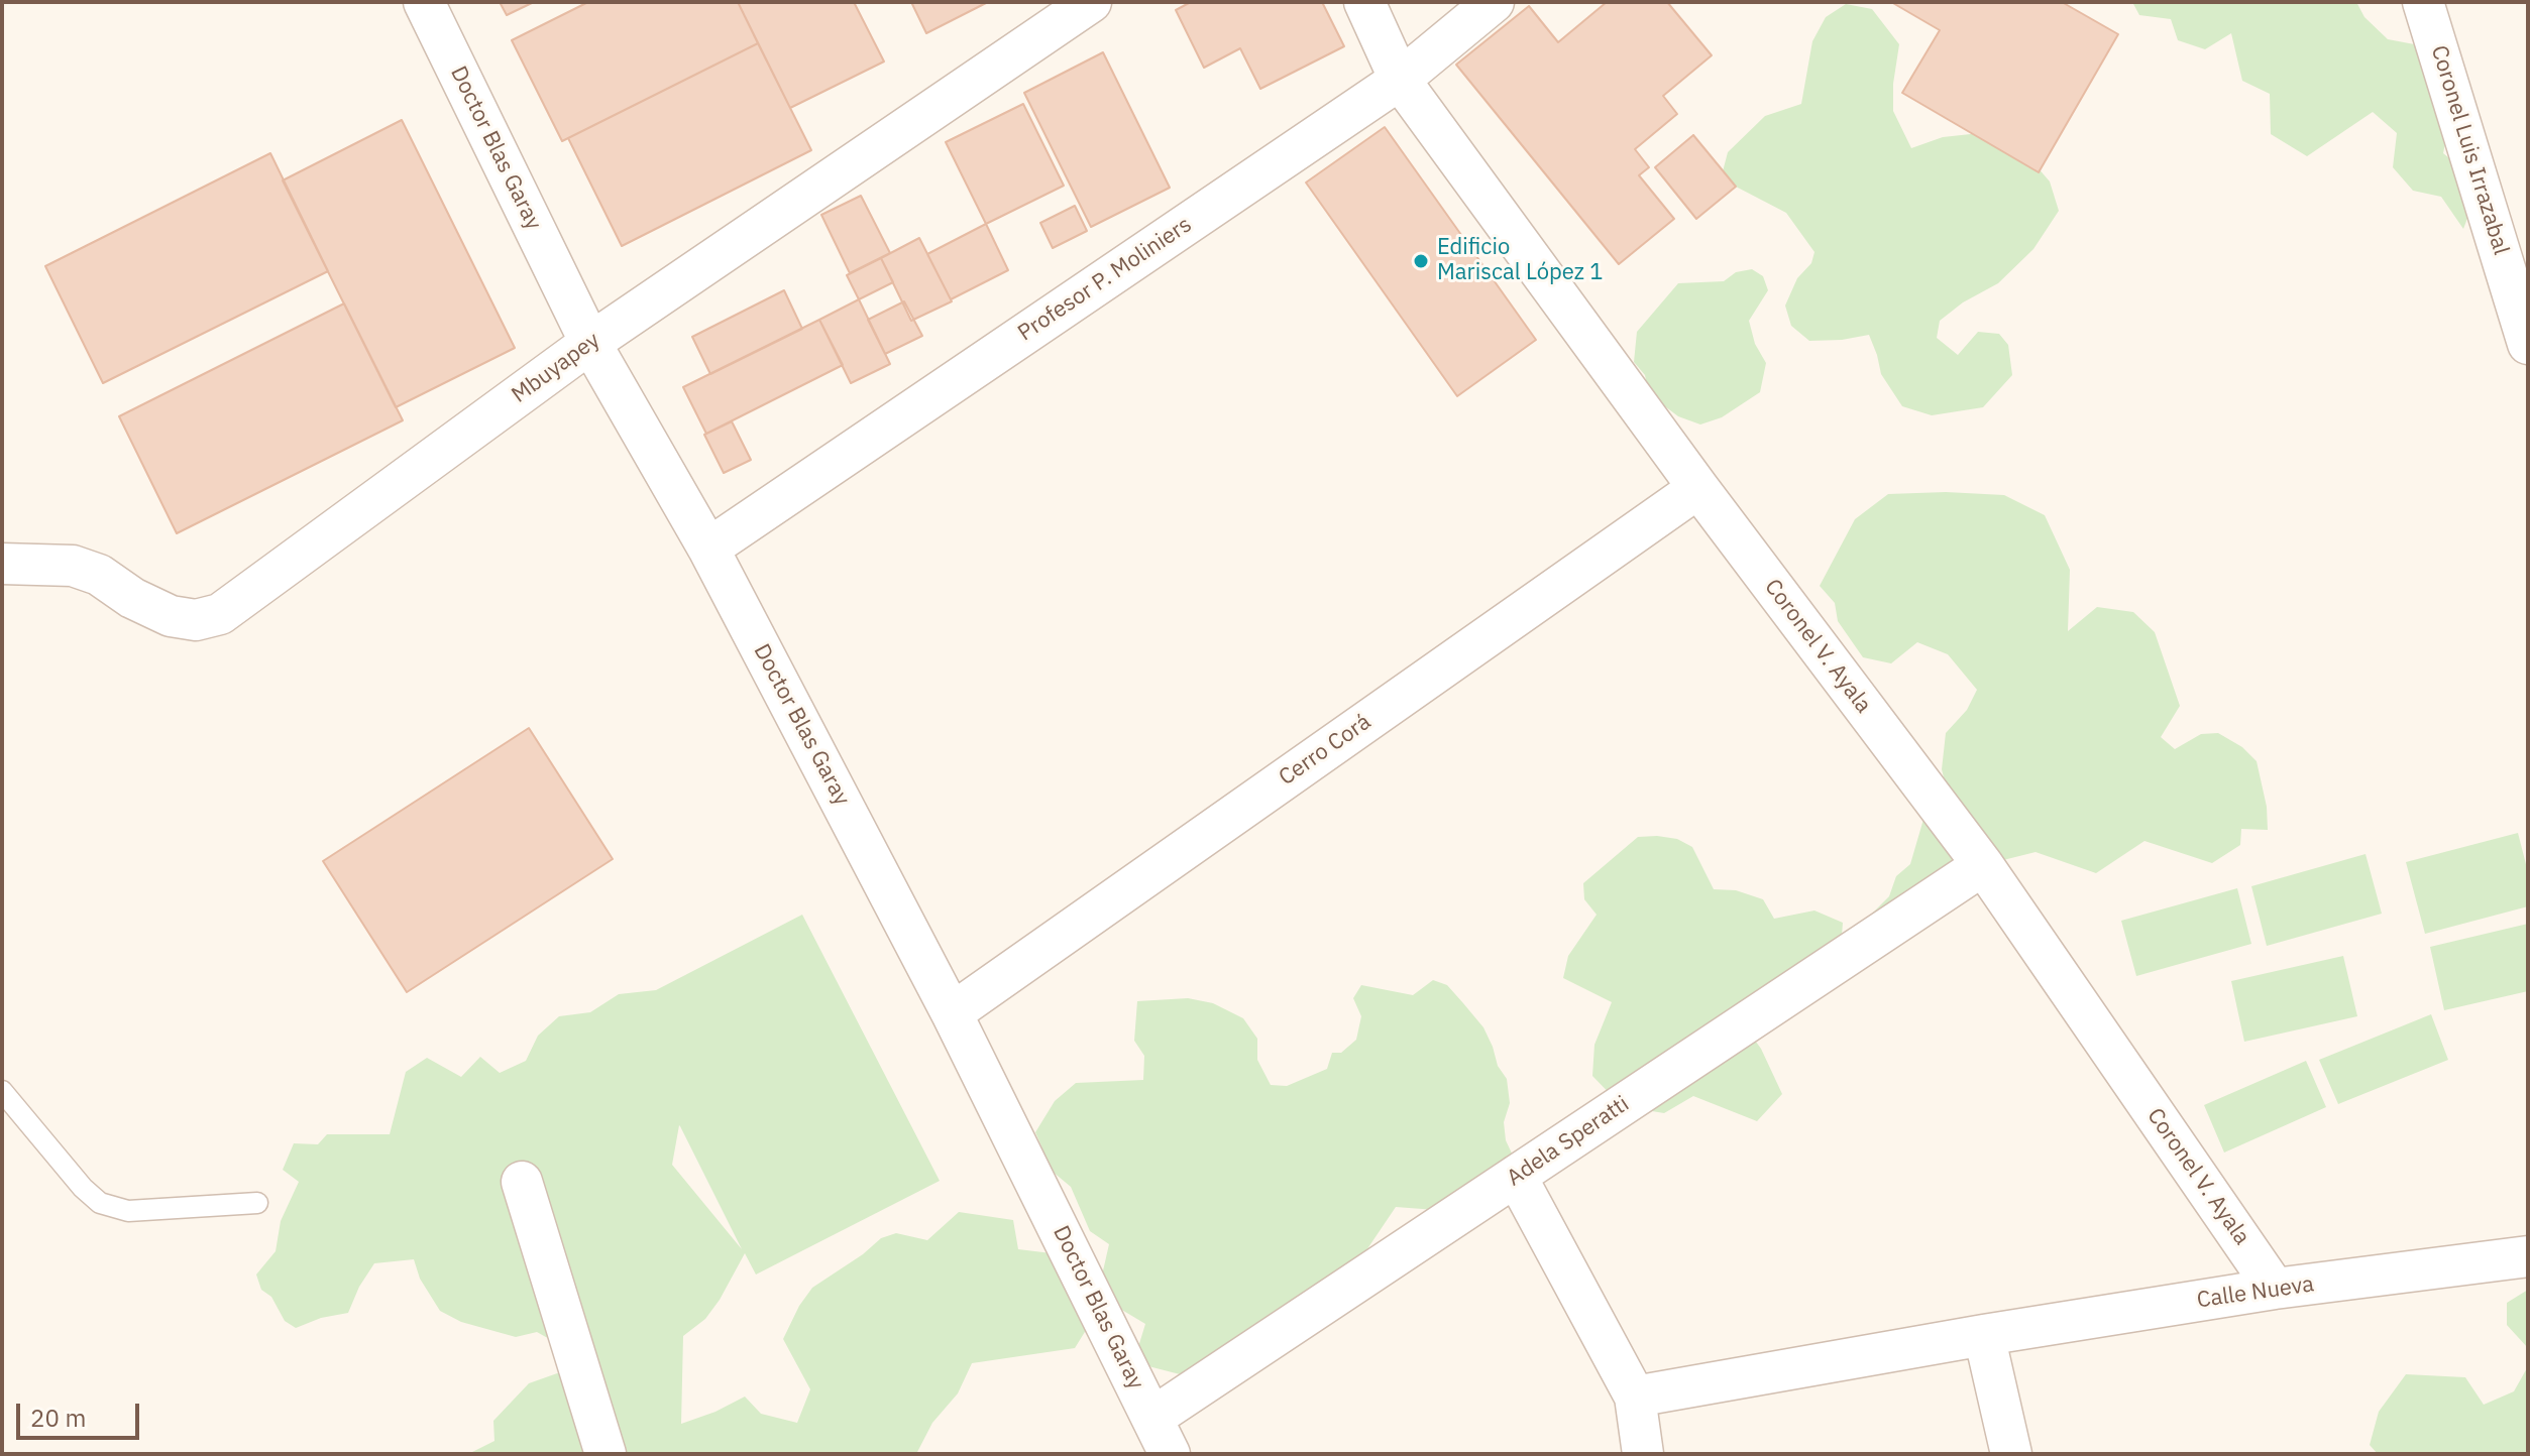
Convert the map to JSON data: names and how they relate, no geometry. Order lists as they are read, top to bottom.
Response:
{
  "streets": {
    "street": [
      "Doctor Blas Garay",
      "Coronel Luis Irrazabal",
      "Profesor P. Moliniers",
      "Mbuyapey",
      "Coronel V. Ayala",
      "Cerro Corá",
      "Adela Speratti",
      "Calle Nueva"
    ]
  },
  "crossings": [
    ["Doctor Blas Garay", "Profesor P. Moliniers"],
    ["Doctor Blas Garay", "Mbuyapey"],
    ["Doctor Blas Garay", "Cerro Corá"],
    ["Doctor Blas Garay", "Adela Speratti"],
    ["Profesor P. Moliniers", "Coronel V. Ayala"],
    ["Coronel V. Ayala", "Cerro Corá"],
    ["Coronel V. Ayala", "Adela Speratti"],
    ["Coronel V. Ayala", "Calle Nueva"]
  ],
  "places": ["Edificio Mariscal López 1"],
  "scale_bar": "20 m"
}
